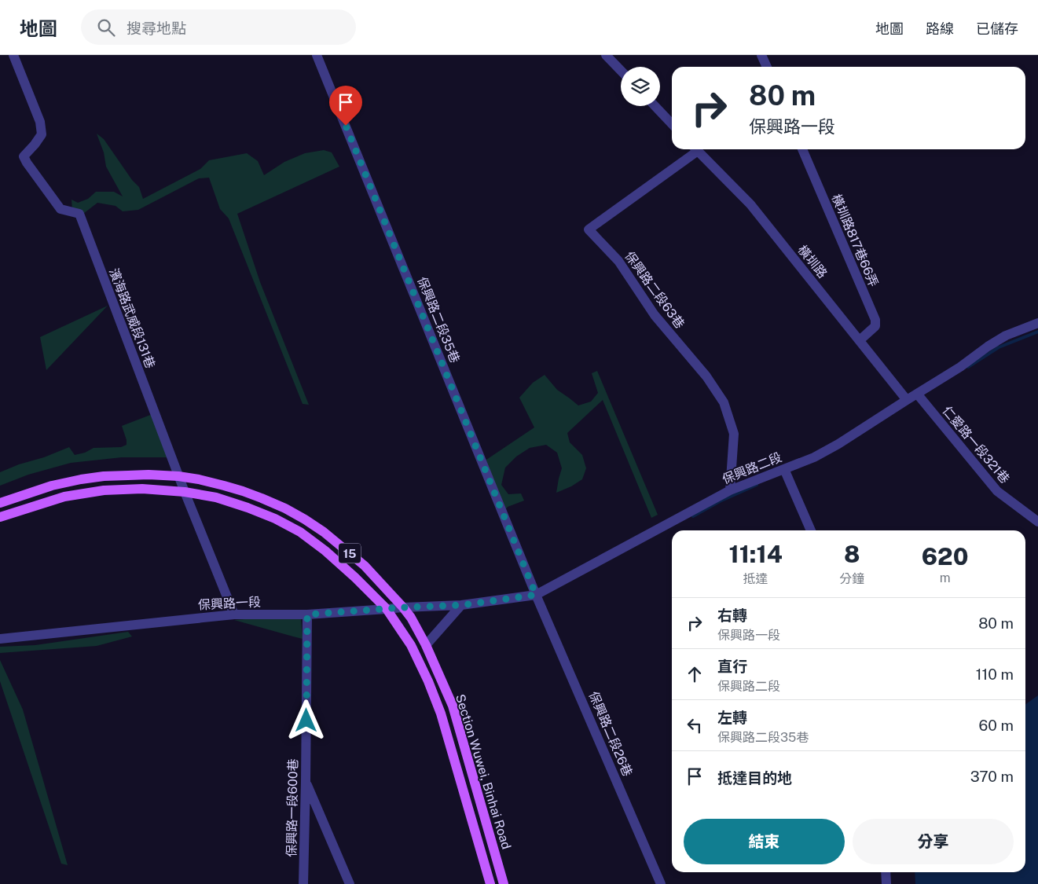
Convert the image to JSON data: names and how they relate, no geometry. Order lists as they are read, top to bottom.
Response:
{
  "streets": {
    "main road": ["15", "Section Wuwei, Binhai Road"],
    "street": [
      "橫圳路817巷66弄",
      "橫圳路",
      "保興路二段63巷",
      "濱海路武威段131巷",
      "保興路二段35巷",
      "仁愛路一段321巷",
      "保興路二段",
      "保興路一段",
      "保興路二段26巷",
      "保興路一段600巷"
    ]
  },
  "crossings": [
    ["橫圳路817巷66弄", "橫圳路"],
    ["橫圳路", "保興路二段"],
    ["保興路二段63巷", "保興路二段"],
    ["濱海路武威段131巷", "保興路一段"],
    ["濱海路武威段131巷", "Section Wuwei, Binhai Road"],
    ["保興路二段35巷", "保興路二段"],
    ["保興路二段35巷", "保興路二段26巷"],
    ["仁愛路一段321巷", "保興路二段"],
    ["保興路二段", "保興路一段"],
    ["保興路二段", "保興路二段26巷"],
    ["保興路一段", "Section Wuwei, Binhai Road"],
    ["保興路一段", "保興路一段600巷"]
  ],
  "page": {
    "header": "地圖",
    "search": "搜尋地點",
    "nav": ["地圖", "路線", "已儲存"],
    "turn": ["80 m", "保興路一段"],
    "eta": [
      "11:14",
      "抵達",
      "8",
      "分鐘",
      "620",
      "m"
    ],
    "list": [
      {
        "name": "右轉",
        "note": "保興路一段",
        "value": "80 m"
      },
      {
        "name": "直行",
        "note": "保興路二段",
        "value": "110 m"
      },
      {
        "name": "左轉",
        "note": "保興路二段35巷",
        "value": "60 m"
      },
      {
        "name": "抵達目的地",
        "value": "370 m"
      }
    ],
    "buttons": ["結束", "分享"]
  }
}
